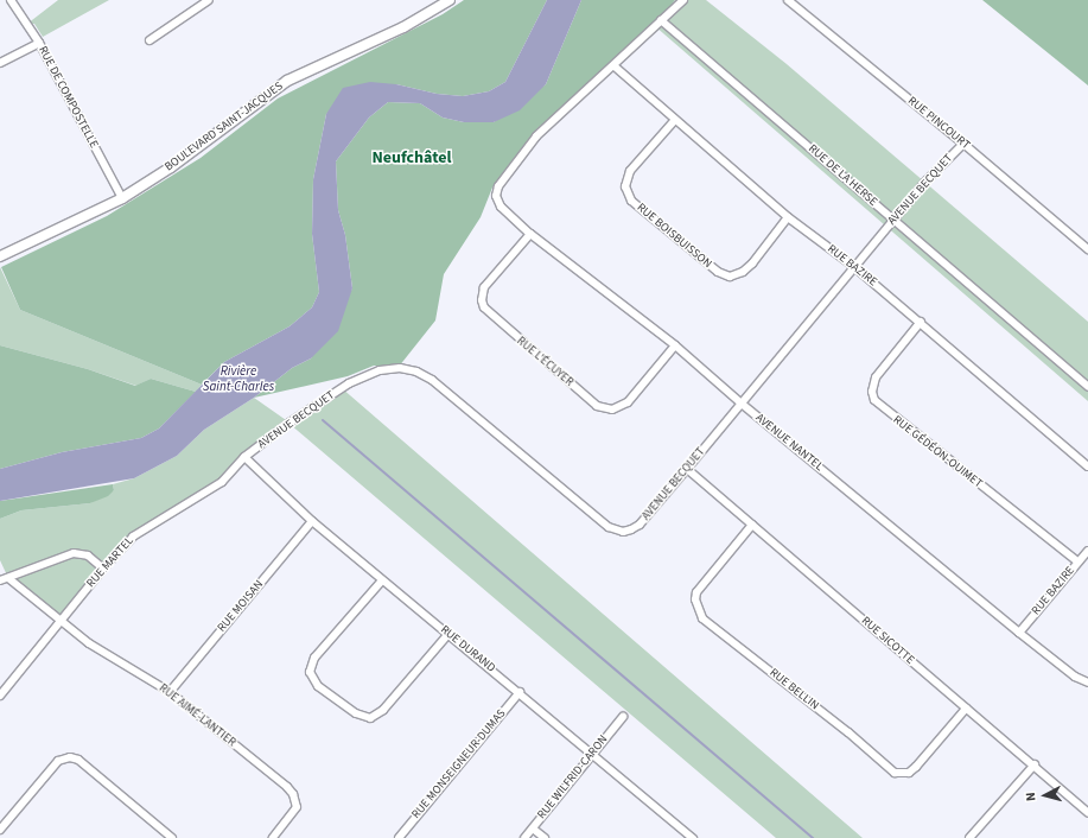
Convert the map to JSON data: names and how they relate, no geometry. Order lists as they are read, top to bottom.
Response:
{
  "streets": {
    "street": [
      "RUE DE COMPOSTELLE",
      "RUE PINCOURT",
      "BOULEVARD SAINT-JACQUES",
      "RUE DE LA HERSE",
      "AVENUE BECQUET",
      "RUE BOISBUISSON",
      "RUE BAZIRE",
      "RUE L'ÉCUYER",
      "AVENUE NANTEL",
      "RUE GÉDÉON-OUIMET",
      "RUE MARTEL",
      "RUE MOISAN",
      "RUE SICOTTE",
      "RUE DURAND",
      "RUE BELLIN",
      "RUE AIMÉ-LANTIER",
      "RUE MONSEIGNEUR-DUMAS",
      "RUE WILFRID-CARON"
    ]
  },
  "crossings": [
    ["RUE DE COMPOSTELLE", "BOULEVARD SAINT-JACQUES"],
    ["RUE PINCOURT", "AVENUE BECQUET"],
    ["RUE DE LA HERSE", "AVENUE BECQUET"],
    ["AVENUE BECQUET", "RUE BAZIRE"],
    ["AVENUE BECQUET", "AVENUE NANTEL"],
    ["AVENUE BECQUET", "RUE MARTEL"],
    ["AVENUE BECQUET", "RUE SICOTTE"],
    ["AVENUE BECQUET", "RUE DURAND"],
    ["RUE BOISBUISSON", "RUE BAZIRE"],
    ["RUE BAZIRE", "AVENUE NANTEL"],
    ["RUE BAZIRE", "RUE GÉDÉON-OUIMET"],
    ["RUE L'ÉCUYER", "AVENUE NANTEL"],
    ["RUE MARTEL", "RUE DURAND"],
    ["RUE MARTEL", "RUE AIMÉ-LANTIER"],
    ["RUE MOISAN", "RUE DURAND"],
    ["RUE MOISAN", "RUE AIMÉ-LANTIER"],
    ["RUE SICOTTE", "RUE BELLIN"],
    ["RUE DURAND", "RUE MONSEIGNEUR-DUMAS"],
    ["RUE DURAND", "RUE WILFRID-CARON"]
  ],
  "districts": ["Neufchâtel"],
  "water": ["Rivière Saint-Charles"],
  "north": "left"
}
